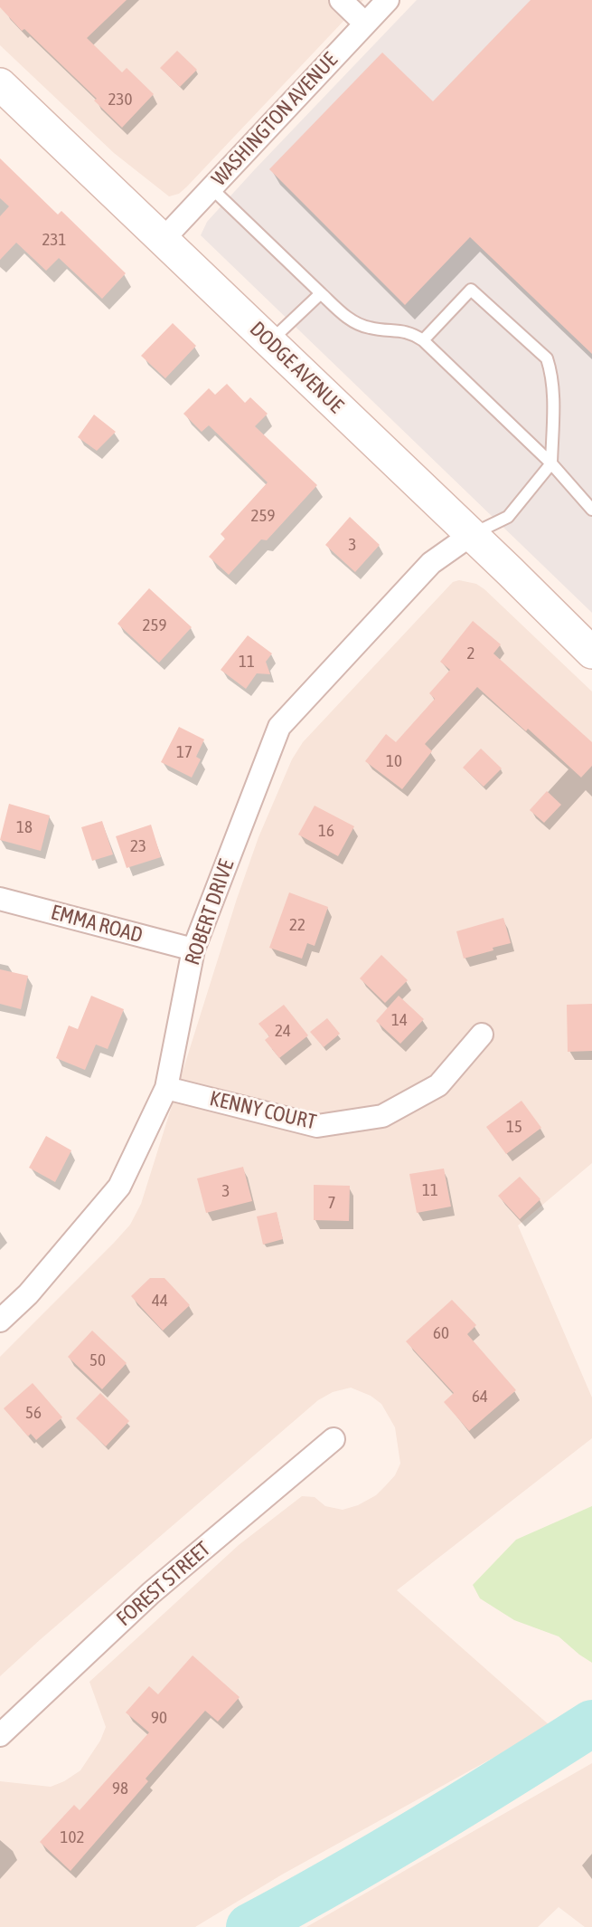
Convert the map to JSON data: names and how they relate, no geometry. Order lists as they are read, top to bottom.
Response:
{
  "streets": {
    "main road": ["DODGE AVENUE"],
    "street": [
      "WASHINGTON AVENUE",
      "ROBERT DRIVE",
      "EMMA ROAD",
      "KENNY COURT",
      "FOREST STREET"
    ]
  },
  "crossings": [
    ["WASHINGTON AVENUE", "DODGE AVENUE"],
    ["DODGE AVENUE", "ROBERT DRIVE"],
    ["ROBERT DRIVE", "EMMA ROAD"],
    ["ROBERT DRIVE", "KENNY COURT"]
  ],
  "house_numbers": [
    "230",
    "231",
    "259",
    "3",
    "259",
    "2",
    "11",
    "17",
    "10",
    "18",
    "16",
    "23",
    "22",
    "14",
    "24",
    "15",
    "11",
    "3",
    "7",
    "44",
    "60",
    "50",
    "64",
    "56",
    "90",
    "98",
    "102"
  ]
}
